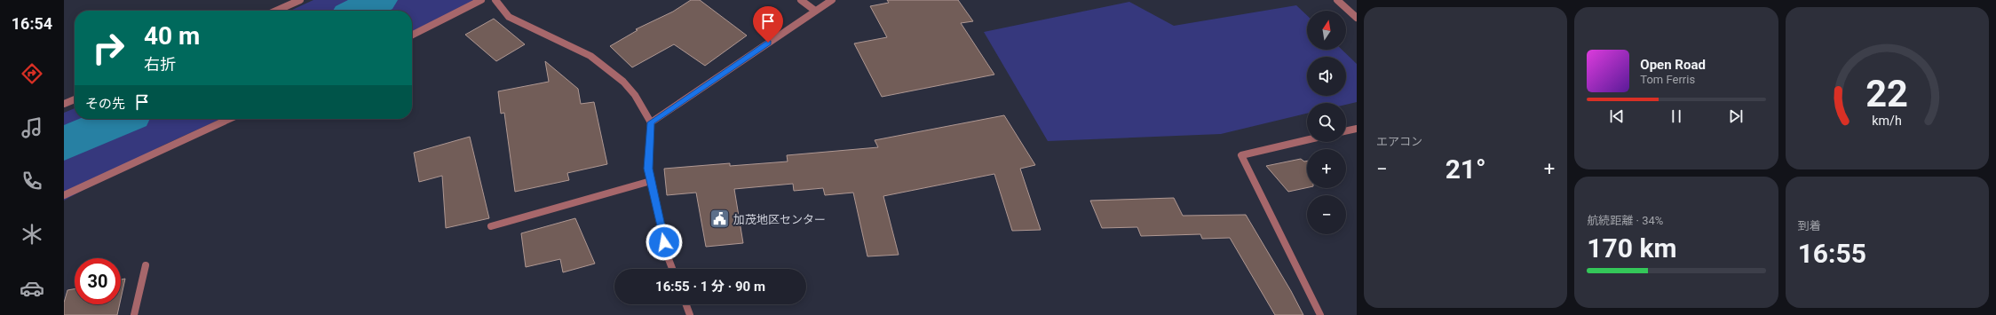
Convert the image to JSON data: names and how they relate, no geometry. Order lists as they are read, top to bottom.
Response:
{
  "places": {
    "public building": ["加茂地区センター"]
  },
  "north": "top",
  "page": {
    "tabs": "16:54",
    "tile": [
      "エアコン",
      ["航続距離 · 34%", "170 km"],
      ["到着", "16:55"]
    ],
    "map_buttons": ["+", "−"],
    "turn": ["40 m", "右折"],
    "song": ["Open Road", "Tom Ferris"],
    "then": "その先",
    "heat": ["−", "21°", "+"],
    "limit": "30",
    "trip": "16:55 · 1 分 · 90 m",
    "gauge": ["22", "km/h"]
  }
}
